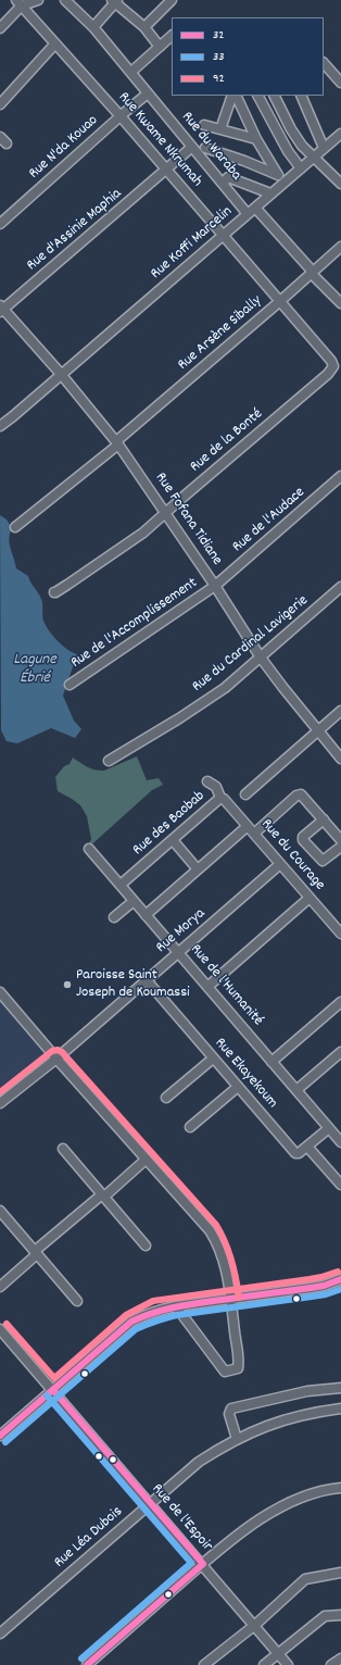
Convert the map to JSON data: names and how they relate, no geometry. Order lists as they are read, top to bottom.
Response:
{
  "streets": {
    "street": [
      "Rue Kwame Nkrumah",
      "Rue du Waraba",
      "Rue N'da Kouao",
      "Rue d'Assinie Maphia",
      "Rue Koffi Marcelin",
      "Rue Arsène Sibally",
      "Rue de la Bonté",
      "Rue Fofana Tidiane",
      "Rue de l'Audace",
      "Rue de l'Accomplissement",
      "Rue du Cardinal Lavigerie",
      "Rue des Baobab",
      "Rue du Courage",
      "Rue Morya",
      "Rue de l'Humanité",
      "Rue Ekayekoum",
      "Rue de l'Espoir",
      "Rue Léa Dubois"
    ]
  },
  "crossings": [
    ["Rue Kwame Nkrumah", "Rue N'da Kouao"],
    ["Rue Kwame Nkrumah", "Rue d'Assinie Maphia"],
    ["Rue Kwame Nkrumah", "Rue Koffi Marcelin"],
    ["Rue Kwame Nkrumah", "Rue Arsène Sibally"],
    ["Rue Kwame Nkrumah", "Rue de la Bonté"],
    ["Rue du Waraba", "Rue N'da Kouao"],
    ["Rue du Waraba", "Rue d'Assinie Maphia"],
    ["Rue du Waraba", "Rue Koffi Marcelin"],
    ["Rue d'Assinie Maphia", "Rue Fofana Tidiane"],
    ["Rue Koffi Marcelin", "Rue Fofana Tidiane"],
    ["Rue Arsène Sibally", "Rue de la Bonté"],
    ["Rue Arsène Sibally", "Rue Fofana Tidiane"],
    ["Rue de la Bonté", "Rue Fofana Tidiane"],
    ["Rue Fofana Tidiane", "Rue de l'Audace"],
    ["Rue Fofana Tidiane", "Rue de l'Accomplissement"],
    ["Rue Fofana Tidiane", "Rue du Cardinal Lavigerie"],
    ["Rue de l'Audace", "Rue de l'Accomplissement"],
    ["Rue des Baobab", "Rue du Courage"],
    ["Rue des Baobab", "Rue de l'Humanité"],
    ["Rue du Courage", "Rue Morya"],
    ["Rue Morya", "Rue de l'Humanité"],
    ["Rue Morya", "Rue Ekayekoum"],
    ["Rue de l'Espoir", "Rue Léa Dubois"]
  ],
  "water": ["Lagune Ébrié"],
  "places": ["Paroisse Saint Joseph de Koumassi"],
  "lines": ["transit line 92", "transit line 32", "transit line 33"],
  "legend": ["32", "33", "92"]
}
